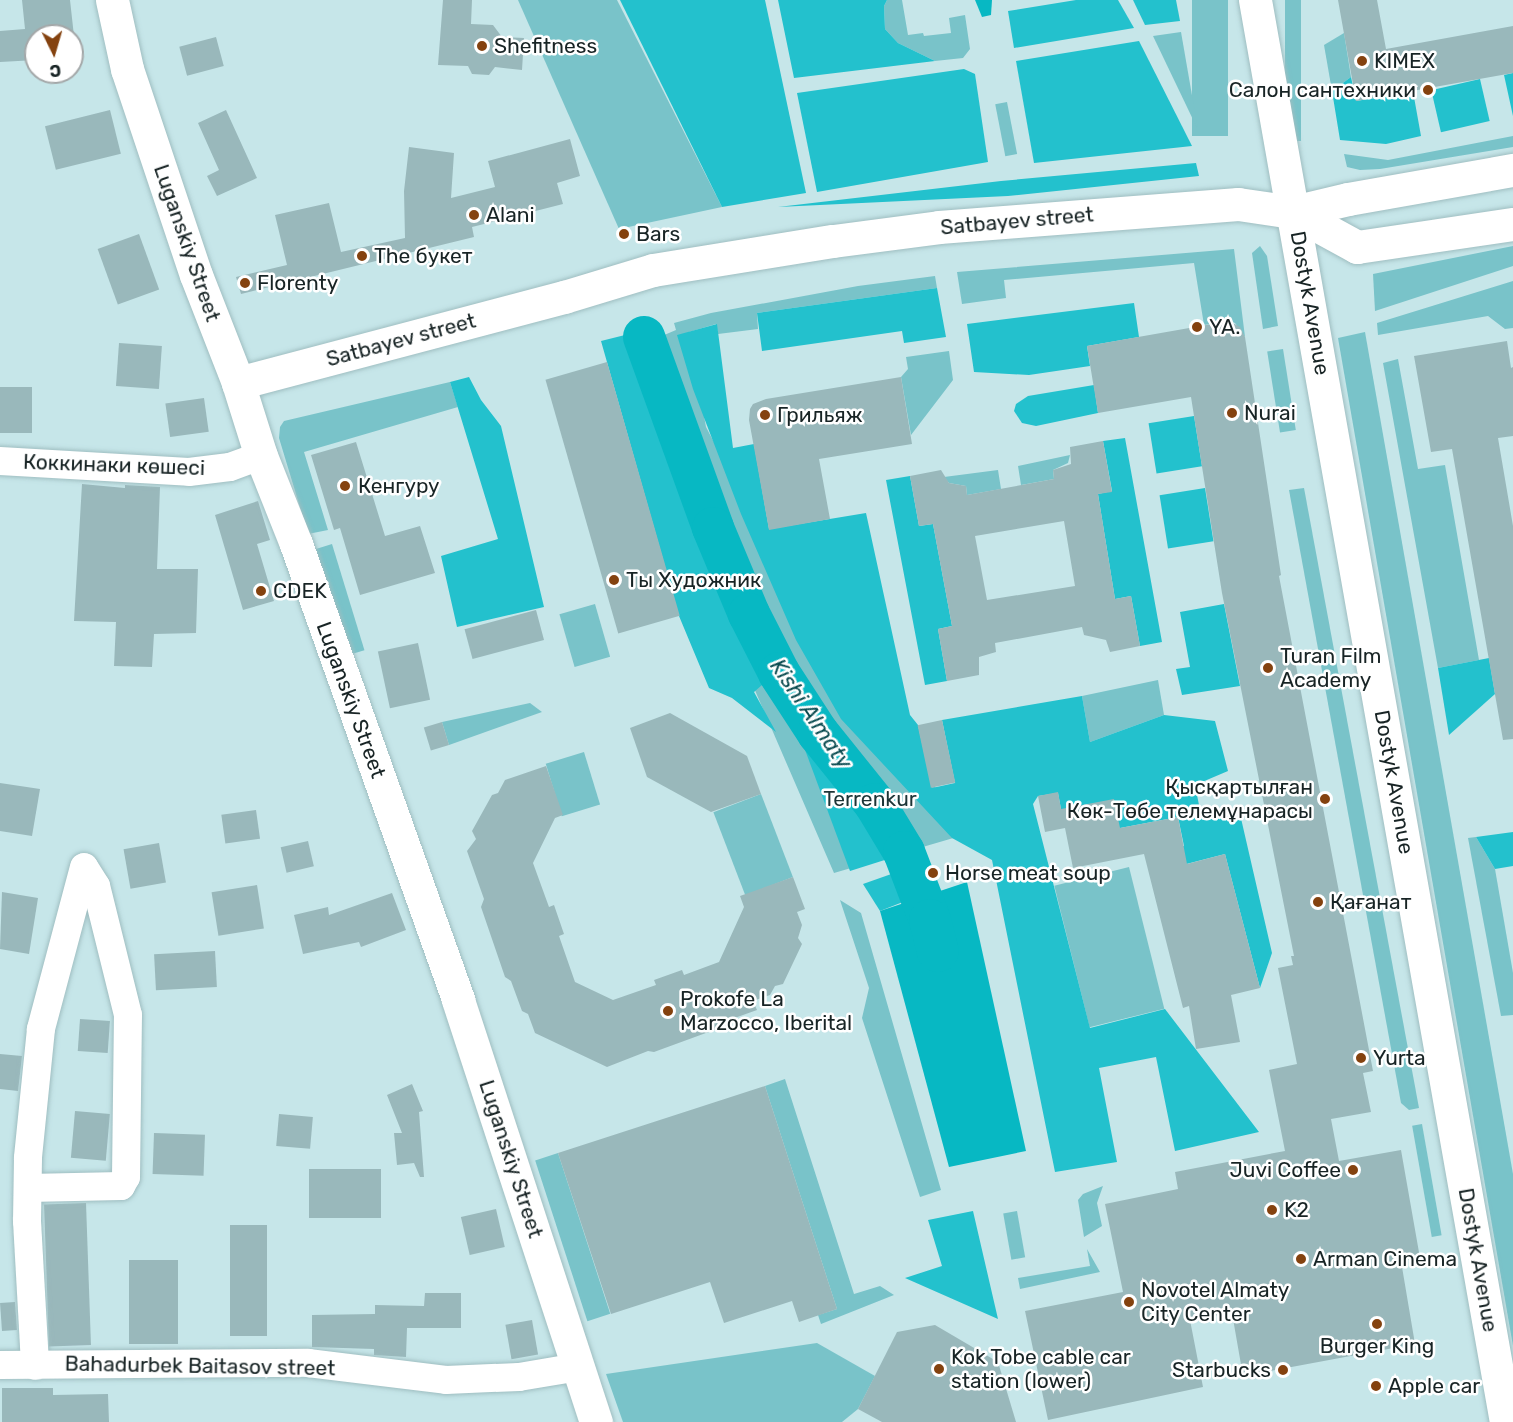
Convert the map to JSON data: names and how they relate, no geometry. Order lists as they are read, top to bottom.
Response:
{
  "streets": {
    "street": [
      "Satbayev street",
      "Luganskiy Street",
      "Dostyk Avenue",
      "Коккинаки көшесі",
      "Bahadurbek Baitasov street"
    ]
  },
  "crossings": [
    ["Satbayev street", "Luganskiy Street"],
    ["Satbayev street", "Dostyk Avenue"],
    ["Luganskiy Street", "Коккинаки көшесі"],
    ["Luganskiy Street", "Bahadurbek Baitasov street"]
  ],
  "water": ["Kіshі Almaty"],
  "parks": ["Terrenkur"],
  "places": [
    "Shefitness",
    "KIMEX",
    "Салон сантехники",
    "Alani",
    "Bars",
    "The букет",
    "Florenty",
    "YA.",
    "Nurai",
    "Грильяж",
    "Кенгуру",
    "Ты Художник",
    "CDEK",
    "Turan Film Academy",
    "Қысқартылған Көк-Төбе телемұнарасы",
    "Horse meat soup",
    "Қағанат",
    "Prokofe La Marzocco, Iberital",
    "Yurta",
    "Juvi Coffee",
    "K2",
    "Arman Cinema",
    "Novotel Almaty City Center",
    "Burger King",
    "Kok Tobe cable car station (lower)",
    "Starbucks",
    "Apple car"
  ],
  "north": "bottom"
}
